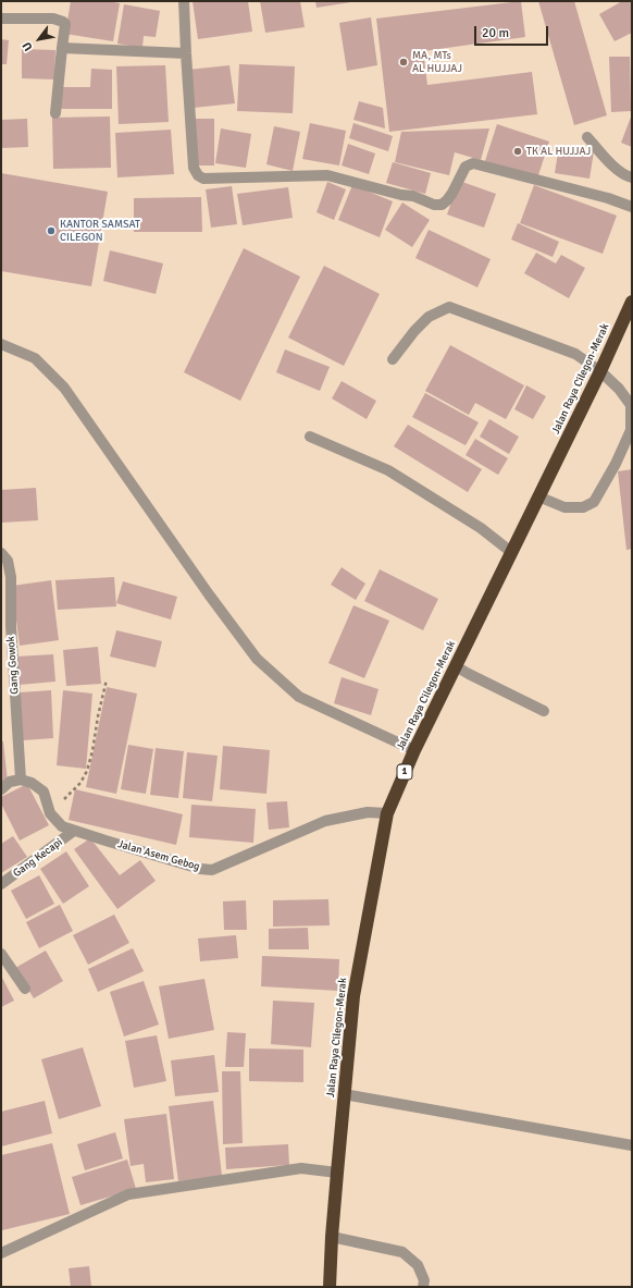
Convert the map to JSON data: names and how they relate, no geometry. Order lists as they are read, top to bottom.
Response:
{
  "streets": {
    "highway": ["Jalan Raya Cilegon-Merak", "1"],
    "street": ["Gang Gowok", "Jalan Asem Gebog", "Gang Kecapi"]
  },
  "crossings": [
    ["Jalan Raya Cilegon-Merak", "Jalan Asem Gebog"],
    ["Jalan Asem Gebog", "Gang Kecapi"]
  ],
  "places": ["MA, MTs AL HUJJAJ", "TK AL HUJJAJ", "KANTOR SAMSAT CILEGON"],
  "scale_bar": "20 m",
  "north": "bottom left"
}
